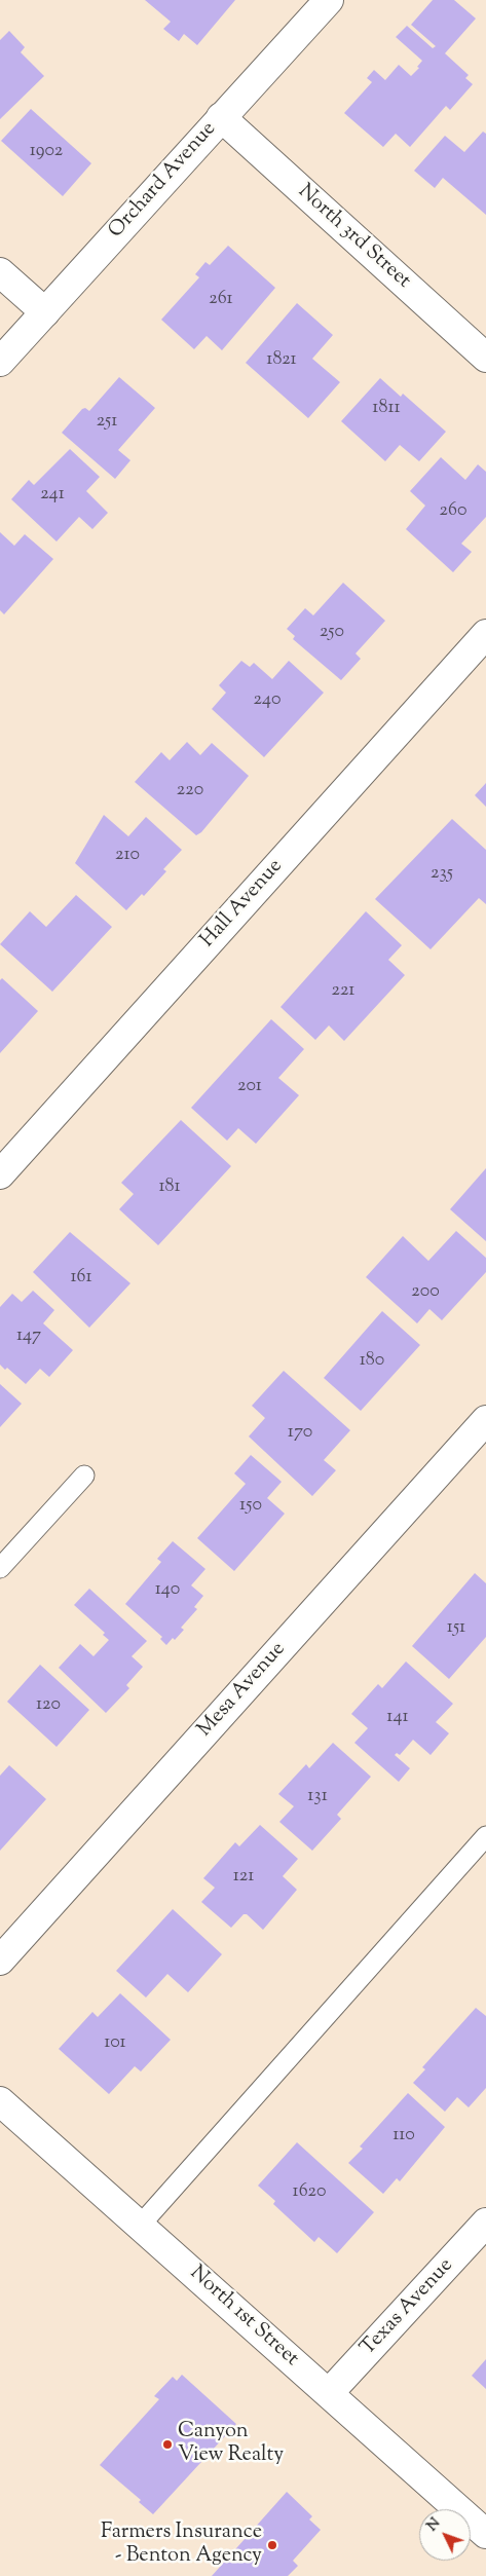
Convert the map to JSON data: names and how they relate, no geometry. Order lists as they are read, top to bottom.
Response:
{
  "streets": {
    "street": [
      "Orchard Avenue",
      "North 3rd Street",
      "Hall Avenue",
      "Mesa Avenue",
      "Texas Avenue",
      "North 1st Street"
    ]
  },
  "crossings": [
    ["Orchard Avenue", "North 3rd Street"],
    ["Texas Avenue", "North 1st Street"]
  ],
  "places": ["Canyon View Realty", "Farmers Insurance - Benton Agency"],
  "house_numbers": [
    "1902",
    "261",
    "1821",
    "1811",
    "251",
    "241",
    "260",
    "250",
    "240",
    "220",
    "210",
    "235",
    "221",
    "201",
    "181",
    "161",
    "200",
    "147",
    "180",
    "170",
    "150",
    "140",
    "151",
    "120",
    "141",
    "131",
    "121",
    "101",
    "110",
    "1620"
  ],
  "north": "top left"
}
